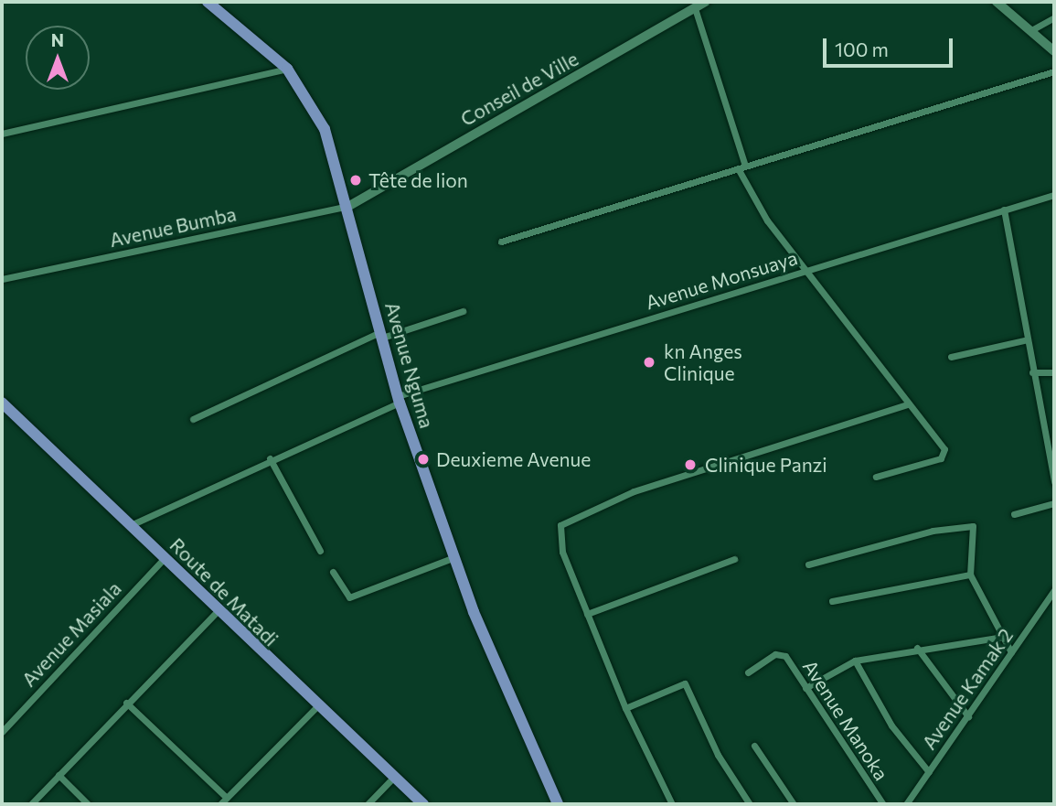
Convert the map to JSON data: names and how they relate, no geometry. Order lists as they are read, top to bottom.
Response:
{
  "streets": {
    "main road": ["Avenue Nguma", "Route de Matadi"],
    "street": [
      "Conseil de Ville",
      "Avenue Bumba",
      "Avenue Monsuaya",
      "Avenue Masiala",
      "Avenue Kamak 2",
      "Avenue Manoka"
    ]
  },
  "crossings": [
    ["Conseil de Ville", "Avenue Bumba"],
    ["Conseil de Ville", "Avenue Nguma"],
    ["Avenue Bumba", "Avenue Nguma"],
    ["Avenue Monsuaya", "Avenue Nguma"],
    ["Avenue Monsuaya", "Route de Matadi"],
    ["Route de Matadi", "Avenue Masiala"]
  ],
  "places": [
    "Tête de lion",
    "kn Anges Clinique",
    "Deuxieme Avenue",
    "Clinique Panzi"
  ],
  "scale_bar": "100 m",
  "north": "top"
}
